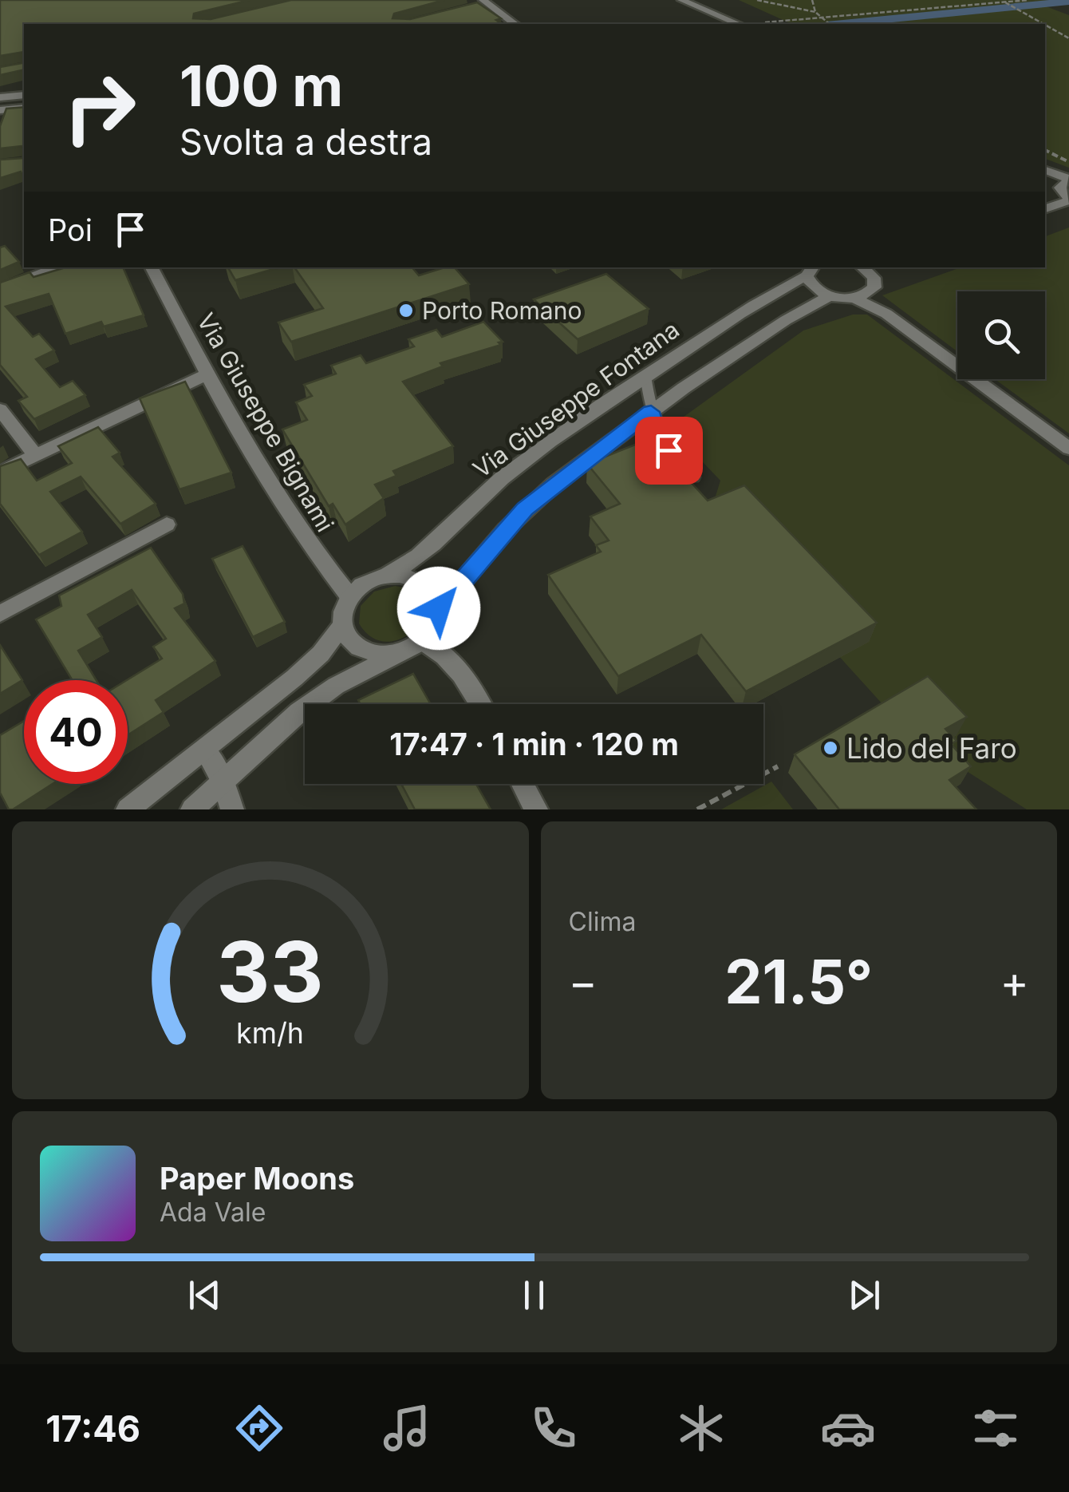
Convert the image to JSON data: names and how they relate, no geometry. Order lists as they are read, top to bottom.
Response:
{
  "streets": {
    "street": ["Via Giuseppe Fontana", "Via Giuseppe Bignami"]
  },
  "crossings": [
    ["Via Giuseppe Fontana", "Via Giuseppe Bignami"]
  ],
  "places": ["Porto Romano", "Lido del Faro"],
  "page": {
    "turn": ["100 m", "Svolta a destra"],
    "then": "Poi",
    "limit": "40",
    "trip": "17:47 · 1 min · 120 m",
    "tile": "Clima",
    "heat": ["−", "21.5°", "+"],
    "song": ["Paper Moons", "Ada Vale"],
    "tabs": "17:46",
    "gauge": ["33", "km/h"]
  }
}
